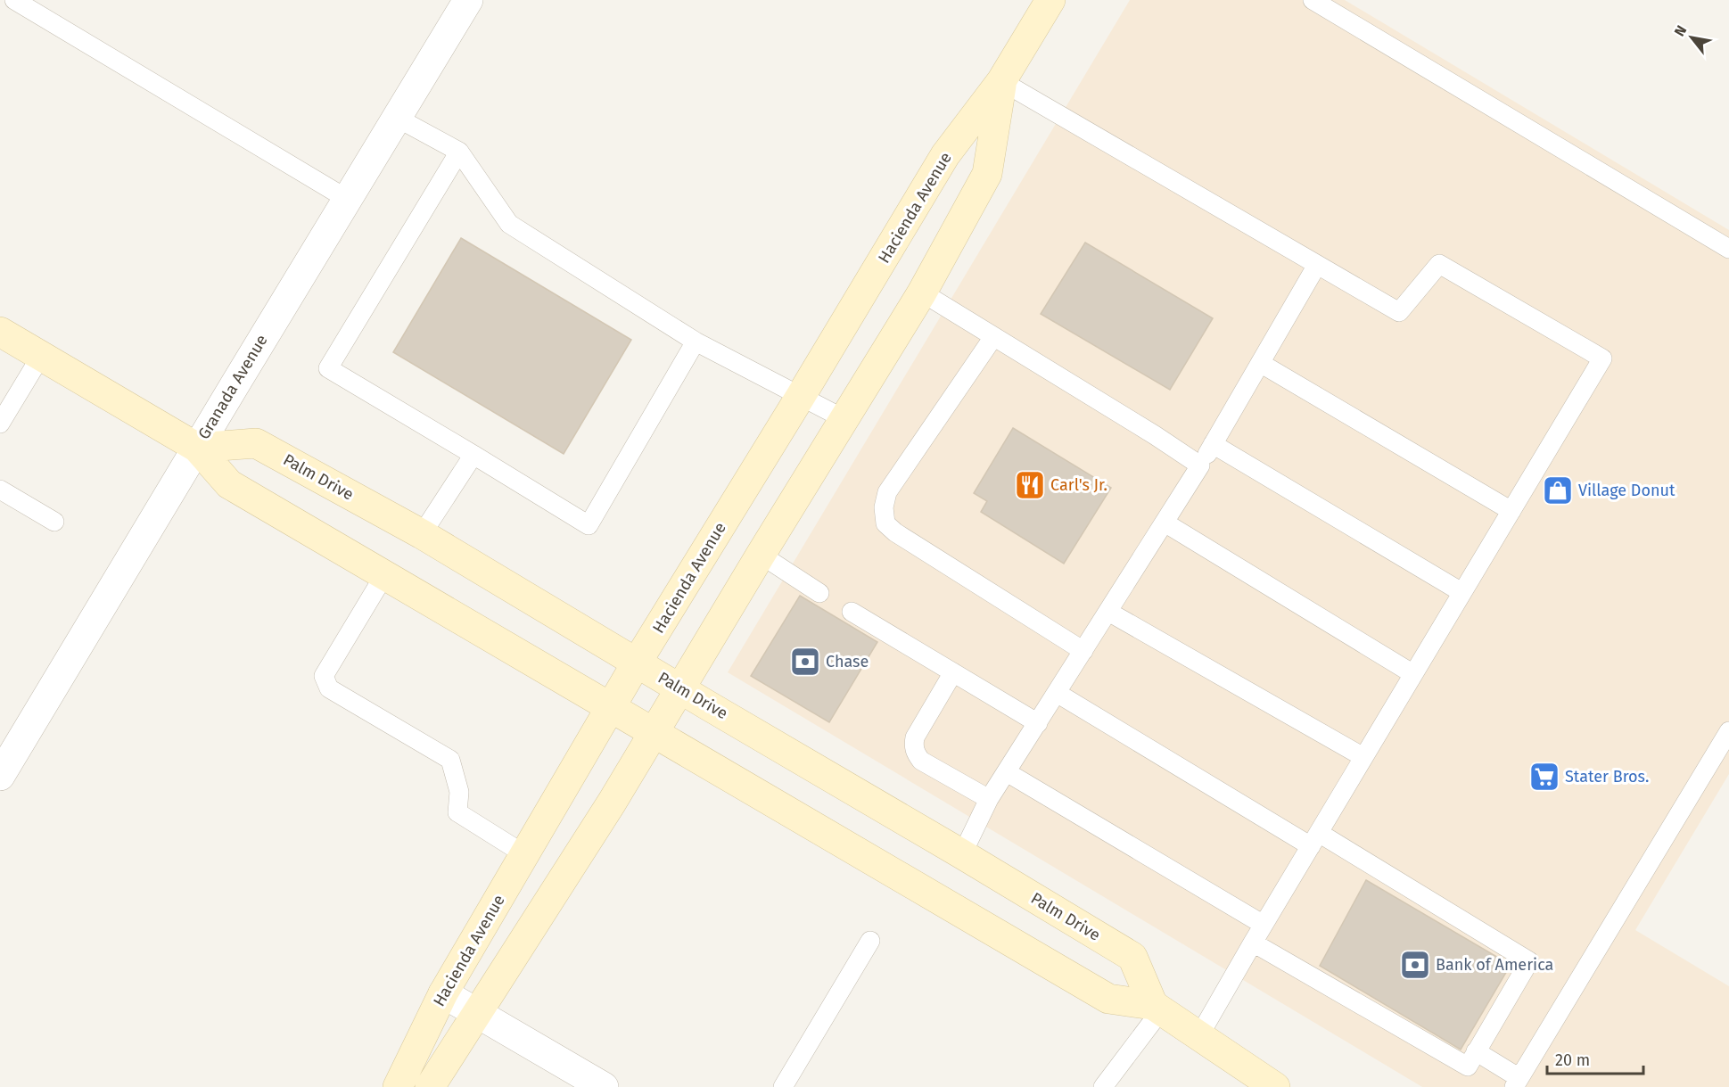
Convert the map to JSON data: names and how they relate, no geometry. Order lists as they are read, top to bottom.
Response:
{
  "streets": {
    "main road": ["Hacienda Avenue", "Palm Drive"],
    "street": ["Granada Avenue"]
  },
  "crossings": [
    ["Hacienda Avenue", "Palm Drive"],
    ["Granada Avenue", "Palm Drive"]
  ],
  "places": {
    "restaurant": ["Carl's Jr."],
    "shop": ["Village Donut"],
    "bank": ["Chase", "Bank of America"],
    "supermarket": ["Stater Bros."]
  },
  "scale_bar": "20 m",
  "north": "top left"
}
